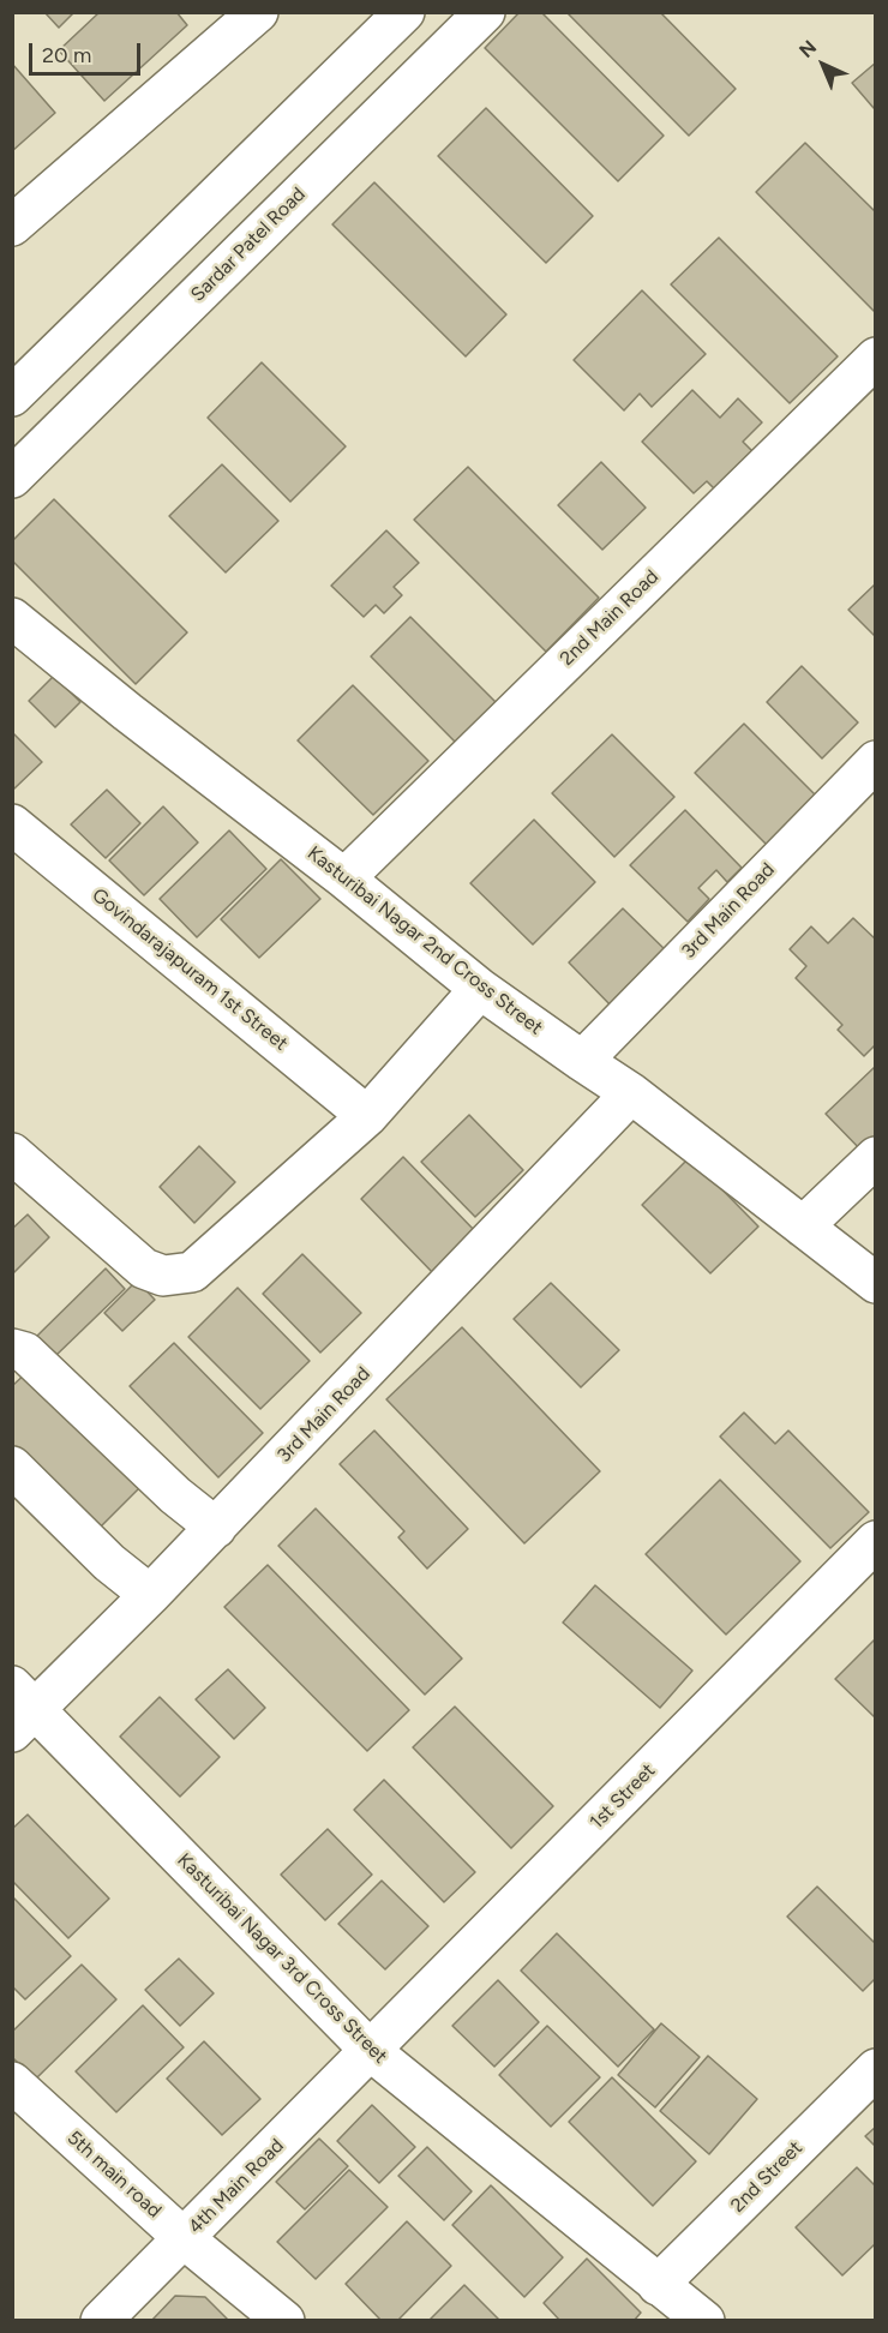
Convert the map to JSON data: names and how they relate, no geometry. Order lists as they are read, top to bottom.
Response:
{
  "streets": {
    "street": [
      "Sardar Patel Road",
      "2nd Main Road",
      "3rd Main Road",
      "Kasturibai Nagar 2nd Cross Street",
      "Govindarajapuram 1st Street",
      "1st Street",
      "Kasturibai Nagar 3rd Cross Street",
      "5th main road",
      "2nd Street",
      "4th Main Road"
    ]
  },
  "crossings": [
    ["2nd Main Road", "Kasturibai Nagar 2nd Cross Street"],
    ["3rd Main Road", "Kasturibai Nagar 2nd Cross Street"],
    ["3rd Main Road", "Kasturibai Nagar 3rd Cross Street"],
    ["1st Street", "Kasturibai Nagar 3rd Cross Street"],
    ["1st Street", "4th Main Road"],
    ["Kasturibai Nagar 3rd Cross Street", "2nd Street"],
    ["Kasturibai Nagar 3rd Cross Street", "4th Main Road"],
    ["5th main road", "4th Main Road"]
  ],
  "scale_bar": "20 m",
  "north": "top left"
}
